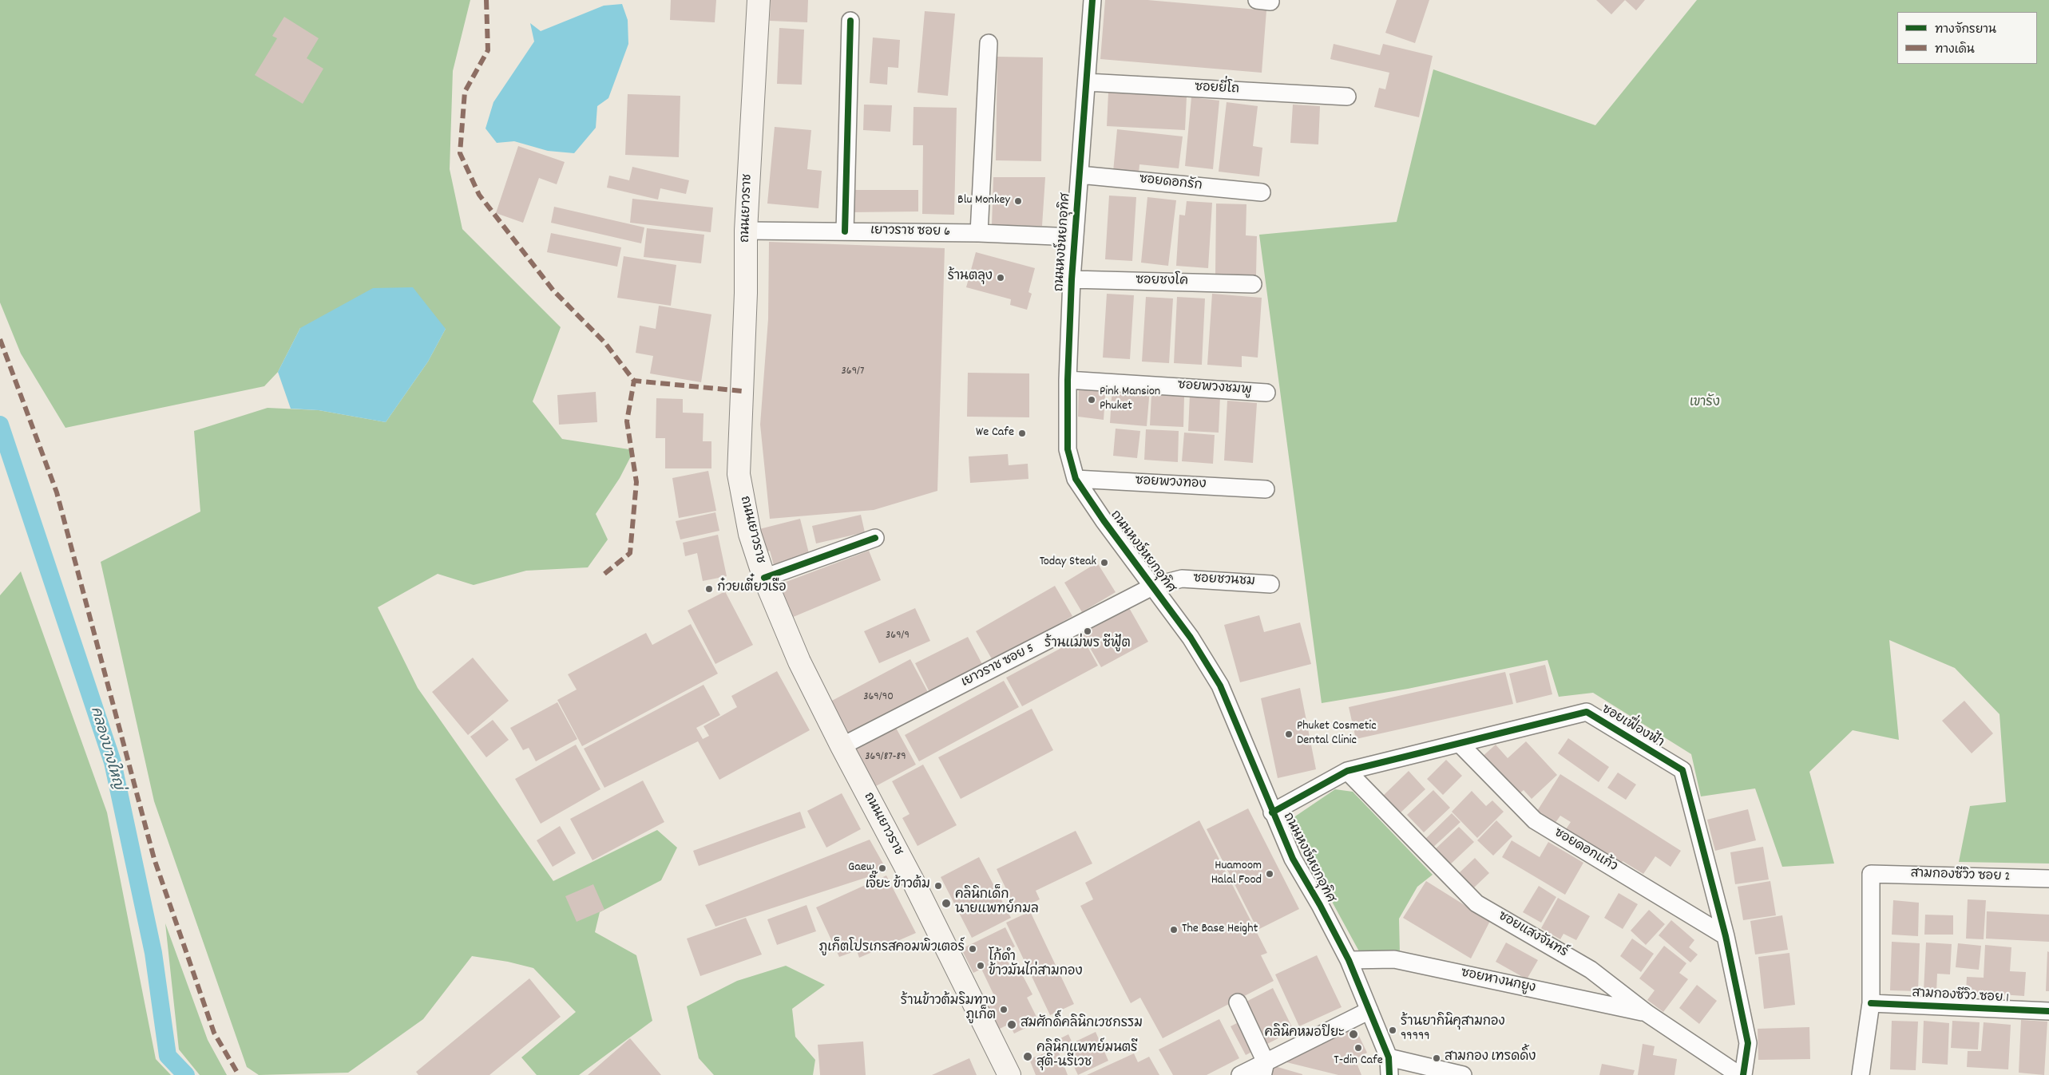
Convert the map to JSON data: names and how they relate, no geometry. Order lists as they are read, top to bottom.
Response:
{
  "streets": {
    "main road": ["ถนนเยาวราช"],
    "street": [
      "ซอยยี่โถ",
      "ซอยดอกรัก",
      "เยาวราช ซอย 6",
      "ถนนหงษ์หยกอุทิศ",
      "ซอยชงโค",
      "ซอยพวงชมพู",
      "ซอยพวงทอง",
      "ซอยชวนชม",
      "เยาวราช ซอย 5",
      "ซอยเฟื่องฟ้า",
      "ซอยดอกแก้ว",
      "สามกองซีวิว ซอย 2",
      "ซอยแสงจันทร์",
      "ซอยหางนกยูง",
      "สามกองซีวิว ซอย 1"
    ]
  },
  "crossings": [
    ["ซอยยี่โถ", "ถนนหงษ์หยกอุทิศ"],
    ["ซอยดอกรัก", "ถนนหงษ์หยกอุทิศ"],
    ["ถนนเยาวราช", "เยาวราช ซอย 6"],
    ["ถนนเยาวราช", "เยาวราช ซอย 5"],
    ["เยาวราช ซอย 6", "ถนนหงษ์หยกอุทิศ"],
    ["ถนนหงษ์หยกอุทิศ", "ซอยชงโค"],
    ["ถนนหงษ์หยกอุทิศ", "ซอยพวงชมพู"],
    ["ถนนหงษ์หยกอุทิศ", "ซอยพวงทอง"],
    ["ถนนหงษ์หยกอุทิศ", "ซอยชวนชม"],
    ["ถนนหงษ์หยกอุทิศ", "เยาวราช ซอย 5"],
    ["ถนนหงษ์หยกอุทิศ", "ซอยเฟื่องฟ้า"],
    ["ถนนหงษ์หยกอุทิศ", "ซอยหางนกยูง"],
    ["ซอยชวนชม", "เยาวราช ซอย 5"],
    ["ซอยเฟื่องฟ้า", "ซอยดอกแก้ว"],
    ["ซอยเฟื่องฟ้า", "ซอยแสงจันทร์"],
    ["สามกองซีวิว ซอย 2", "สามกองซีวิว ซอย 1"],
    ["ซอยแสงจันทร์", "ซอยหางนกยูง"]
  ],
  "water": ["คลองบางใหญ่"],
  "parks": ["เขารัง"],
  "places": [
    "Blu Monkey",
    "ร้านตลุง",
    "Pink Mansion Phuket",
    "We Cafe",
    "Today Steak",
    "ก๋วยเตี๋ยวเรือ",
    "ร้านแม่พร ซีฟู้ต",
    "Phuket Cosmetic Dental Clinic",
    "Gaew",
    "Huamoom Halal Food",
    "เจี๊ยะ ข้าวต้ม",
    "คลินิกเด็ก นายแพทย์กมล",
    "The Base Height",
    "ภูเก็ตโปรเกรสคอมพิวเตอร์",
    "โก้ดำ ข้าวมันไก่สามกอง",
    "ร้านข้าวต้มริมทาง ภูเก็ต",
    "สมศักดิ์คลินิกเวชกรรม",
    "ร้านยากินิคุสามกอง 99999",
    "คลินิคหมอปิยะ",
    "T-din Cafe",
    "คลินิกแพทย์มนตรี สุติ-นรีเวช",
    "สามกอง เทรดดิ้ง"
  ],
  "house_numbers": [
    "369/7",
    "369/9",
    "369/90",
    "369/87-89"
  ],
  "legend": ["ทางจักรยาน", "ทางเดิน"]
}
